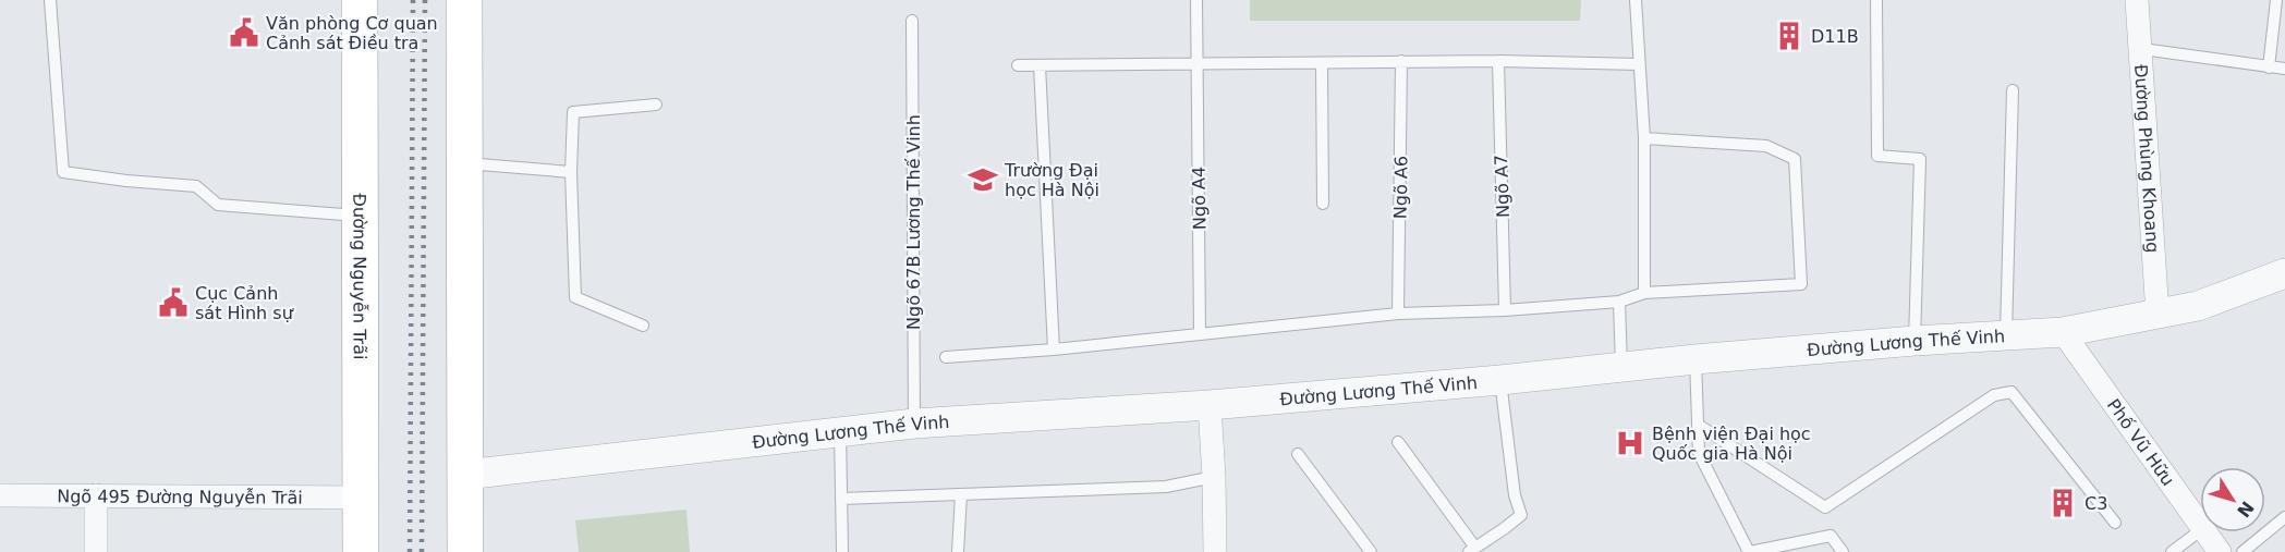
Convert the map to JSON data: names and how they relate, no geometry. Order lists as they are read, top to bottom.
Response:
{
  "streets": {
    "highway": ["Đường Nguyễn Trãi"],
    "street": [
      "Đường Phùng Khoang",
      "Đường Lương Thế Vinh",
      "Phố Vũ Hữu",
      "Ngõ 495 Đường Nguyễn Trãi"
    ],
    "lane": [
      "Ngõ A7",
      "Ngõ A6",
      "Ngõ A4",
      "Ngõ 67B Lương Thế Vinh"
    ]
  },
  "crossings": [
    ["Đường Phùng Khoang", "Đường Lương Thế Vinh"],
    ["Ngõ 67B Lương Thế Vinh", "Đường Lương Thế Vinh"],
    ["Đường Nguyễn Trãi", "Ngõ 495 Đường Nguyễn Trãi"],
    ["Đường Lương Thế Vinh", "Phố Vũ Hữu"]
  ],
  "places": {
    "public building": ["Văn phòng Cơ quan Cảnh sát Điều tra", "Cục Cảnh sát Hình sự"],
    "building": ["D11B", "C3"],
    "school or university": ["Trường Đại học Hà Nội"],
    "hospital": ["Bệnh viện Đại học Quốc gia Hà Nội"]
  },
  "north": "bottom right"
}
